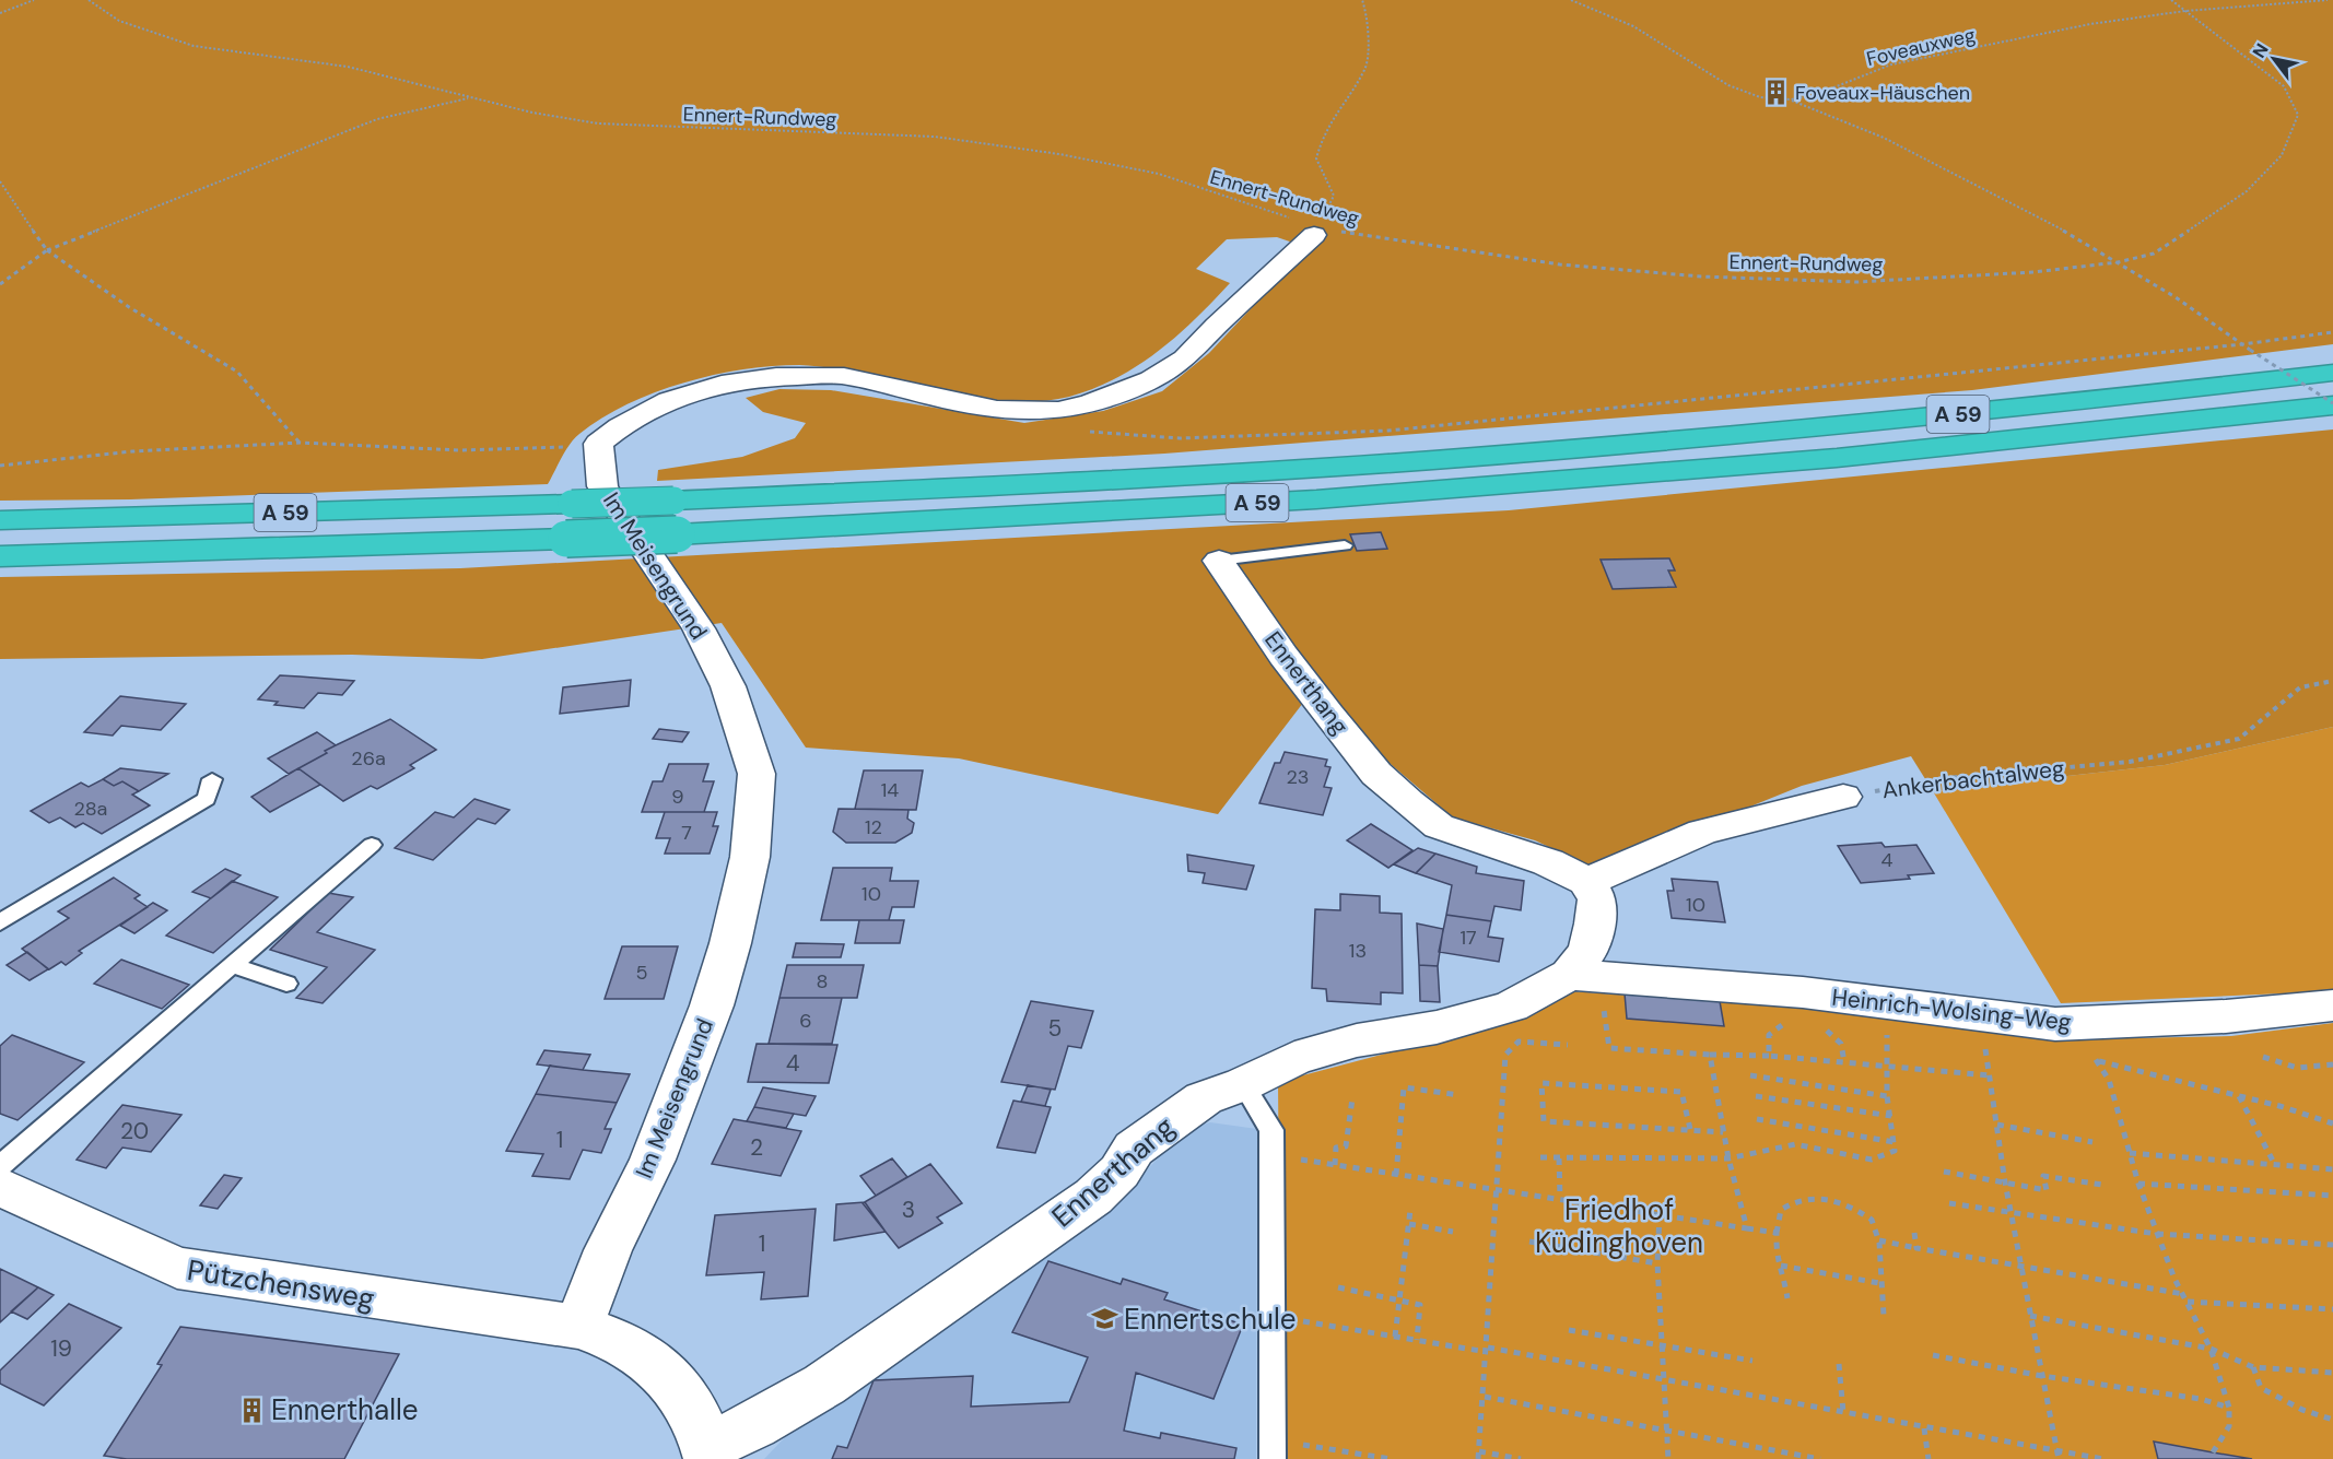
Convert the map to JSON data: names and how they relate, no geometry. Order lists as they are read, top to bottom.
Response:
{
  "streets": {
    "highway": ["A 59"],
    "street": [
      "Im Meisengrund",
      "Ennerthang",
      "Heinrich-Wolsing-Weg",
      "Pützchensweg"
    ],
    "path": ["Foveauxweg", "Ennert-Rundweg", "Ankerbachtalweg"]
  },
  "crossings": [
    ["Foveauxweg", "Ennert-Rundweg"],
    ["Im Meisengrund", "Pützchensweg"],
    ["Ennerthang", "Heinrich-Wolsing-Weg"],
    ["Ennerthang", "Pützchensweg"]
  ],
  "parks": ["Friedhof Küdinghoven"],
  "places": {
    "building": ["Foveaux-Häuschen", "Ennerthalle"],
    "school or university": ["Ennertschule"]
  },
  "house_numbers": [
    "26a",
    "23",
    "14",
    "9",
    "28a",
    "12",
    "7",
    "4",
    "10",
    "10",
    "17",
    "13",
    "5",
    "8",
    "6",
    "5",
    "4",
    "20",
    "1",
    "2",
    "3",
    "1",
    "19"
  ],
  "north": "top left"
}
